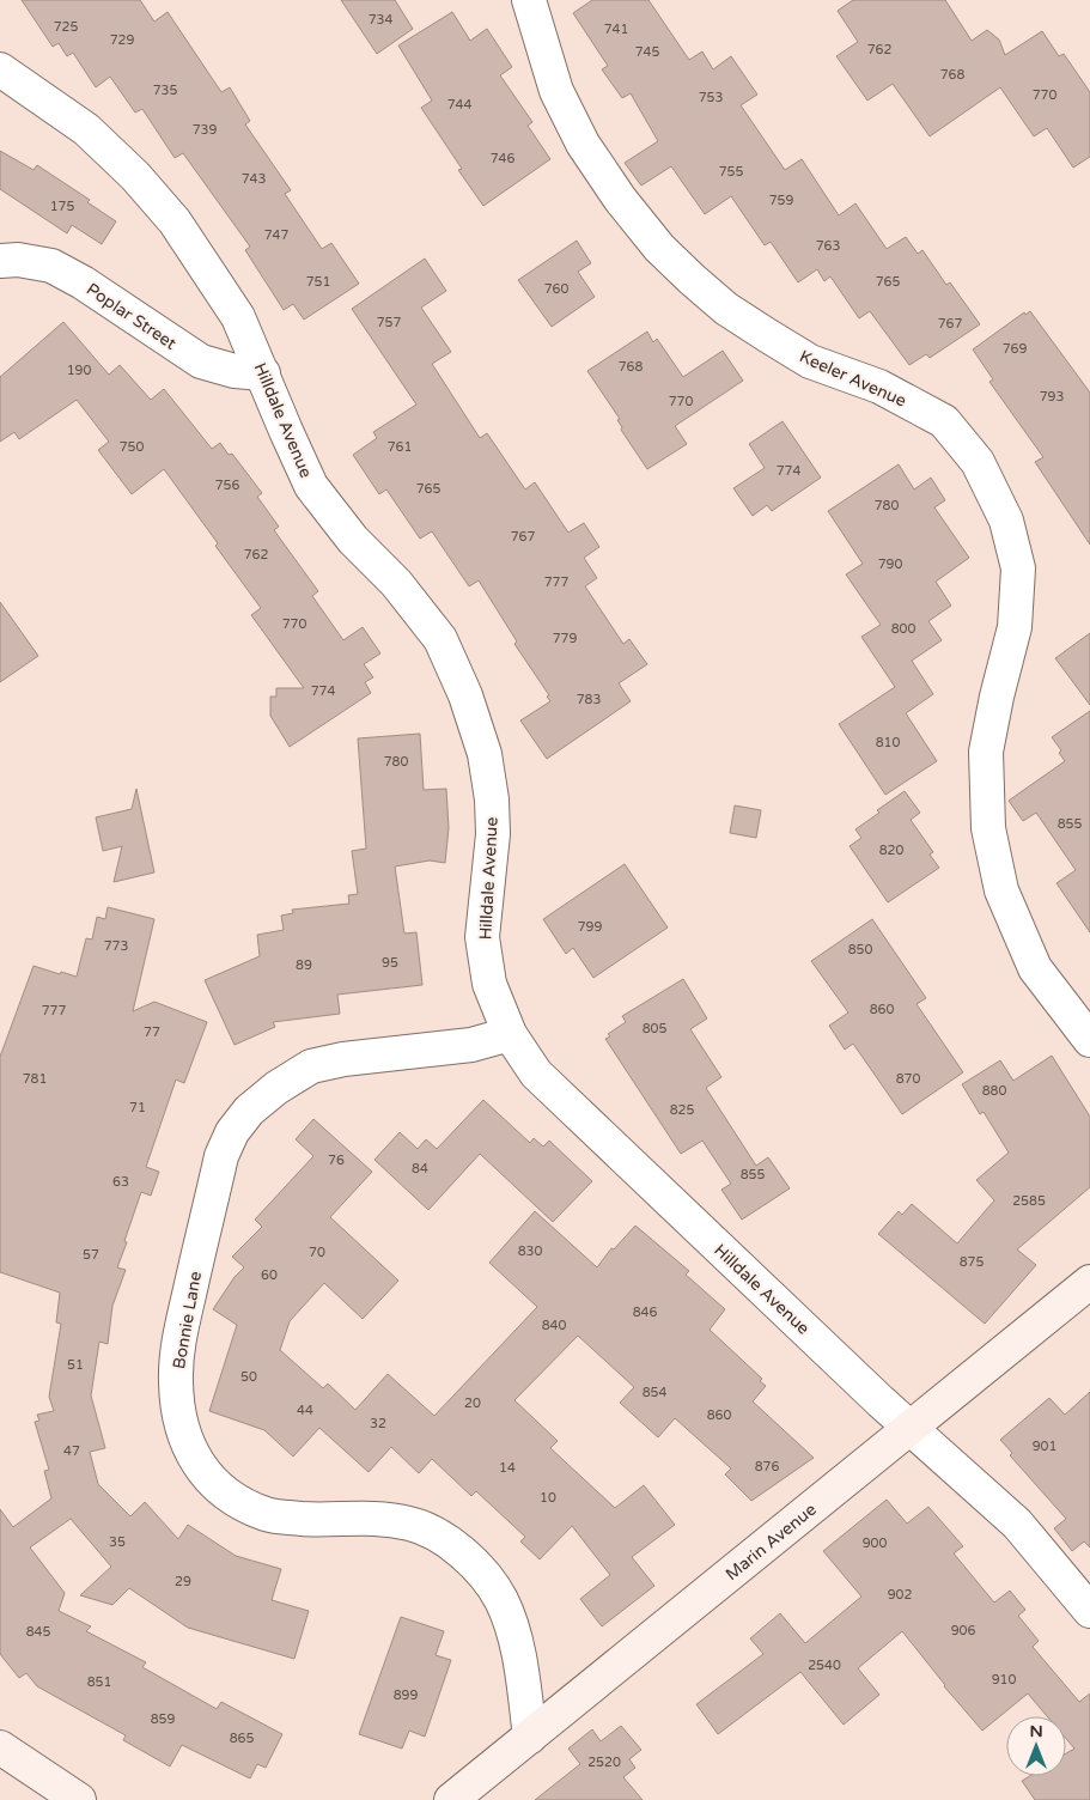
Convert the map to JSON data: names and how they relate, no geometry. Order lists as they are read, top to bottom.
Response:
{
  "streets": {
    "street": [
      "Poplar Street",
      "Keeler Avenue",
      "Hilldale Avenue",
      "Bonnie Lane",
      "Marin Avenue"
    ]
  },
  "crossings": [
    ["Poplar Street", "Hilldale Avenue"],
    ["Hilldale Avenue", "Bonnie Lane"],
    ["Hilldale Avenue", "Marin Avenue"],
    ["Bonnie Lane", "Marin Avenue"]
  ],
  "house_numbers": [
    "734",
    "725",
    "741",
    "729",
    "762",
    "745",
    "768",
    "735",
    "770",
    "753",
    "744",
    "739",
    "746",
    "755",
    "743",
    "759",
    "175",
    "747",
    "763",
    "751",
    "765",
    "760",
    "757",
    "767",
    "769",
    "768",
    "190",
    "793",
    "770",
    "750",
    "761",
    "774",
    "756",
    "765",
    "780",
    "767",
    "762",
    "790",
    "777",
    "770",
    "800",
    "779",
    "774",
    "783",
    "810",
    "780",
    "855",
    "820",
    "799",
    "773",
    "850",
    "95",
    "89",
    "860",
    "777",
    "805",
    "77",
    "781",
    "870",
    "880",
    "71",
    "825",
    "76",
    "84",
    "855",
    "63",
    "2585",
    "830",
    "70",
    "57",
    "875",
    "60",
    "846",
    "840",
    "51",
    "50",
    "854",
    "20",
    "44",
    "860",
    "32",
    "901",
    "47",
    "876",
    "14",
    "10",
    "35",
    "900",
    "29",
    "902",
    "906",
    "845",
    "2540",
    "910",
    "851",
    "899",
    "859",
    "865",
    "2520"
  ],
  "north": "top"
}
